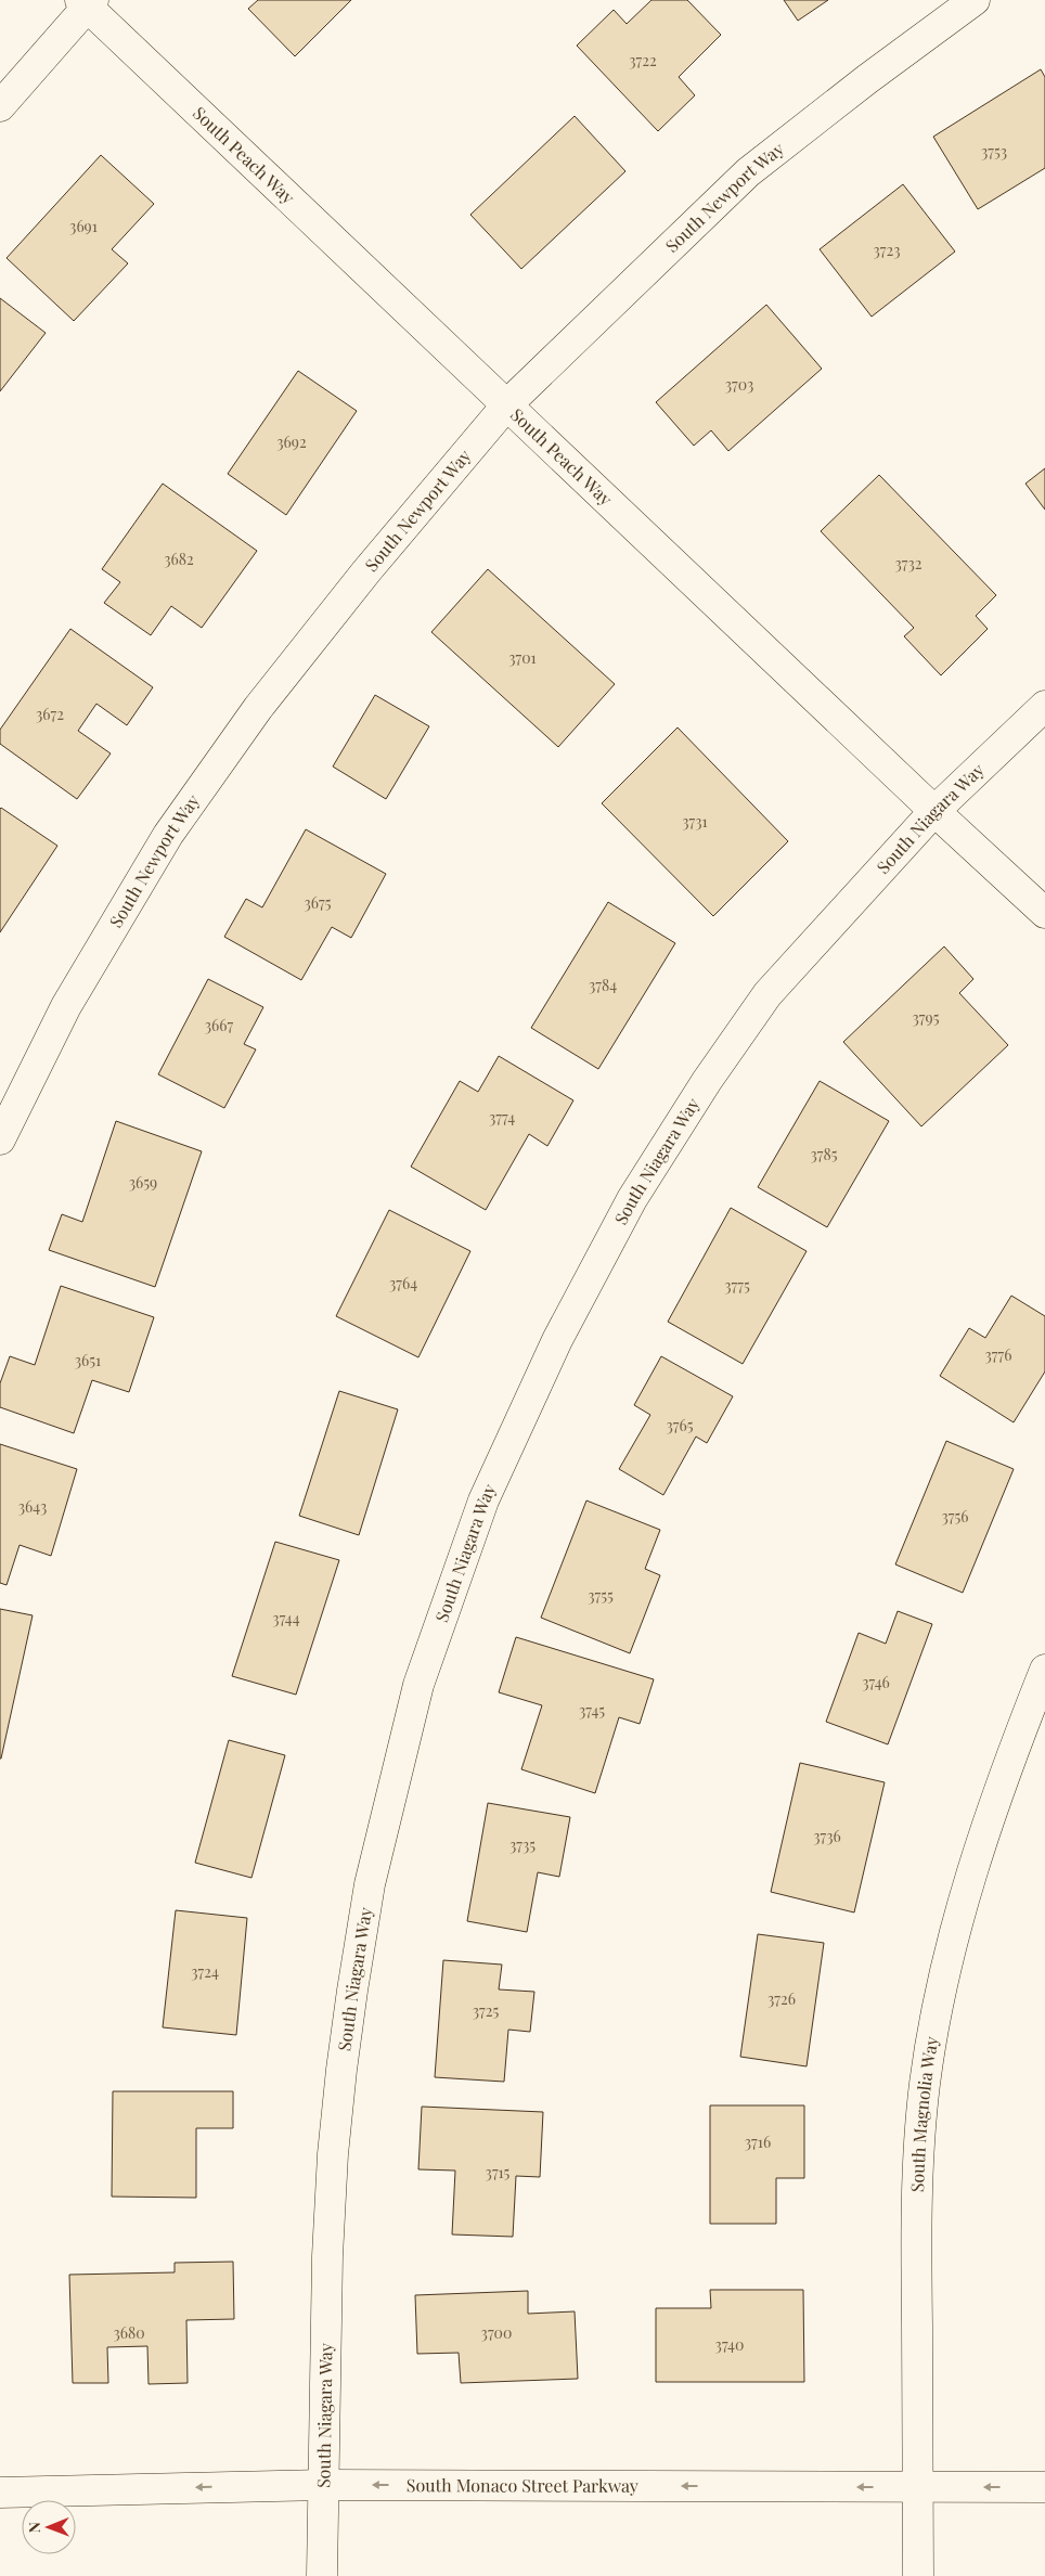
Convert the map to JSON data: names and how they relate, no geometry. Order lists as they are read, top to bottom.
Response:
{
  "streets": {
    "street": [
      "South Peach Way",
      "South Newport Way",
      "South Niagara Way",
      "South Magnolia Way",
      "South Monaco Street Parkway"
    ]
  },
  "crossings": [
    ["South Peach Way", "South Newport Way"],
    ["South Peach Way", "South Niagara Way"],
    ["South Niagara Way", "South Monaco Street Parkway"],
    ["South Magnolia Way", "South Monaco Street Parkway"]
  ],
  "one_way": ["South Monaco Street Parkway"],
  "house_numbers": [
    "3722",
    "3753",
    "3691",
    "3723",
    "3703",
    "3692",
    "3682",
    "3732",
    "3701",
    "3672",
    "3731",
    "3675",
    "3784",
    "3795",
    "3667",
    "3774",
    "3785",
    "3659",
    "3764",
    "3775",
    "3776",
    "3651",
    "3765",
    "3643",
    "3756",
    "3755",
    "3744",
    "3746",
    "3745",
    "3736",
    "3735",
    "3724",
    "3726",
    "3725",
    "3716",
    "3715",
    "3680",
    "3700",
    "3740"
  ],
  "north": "left"
}
